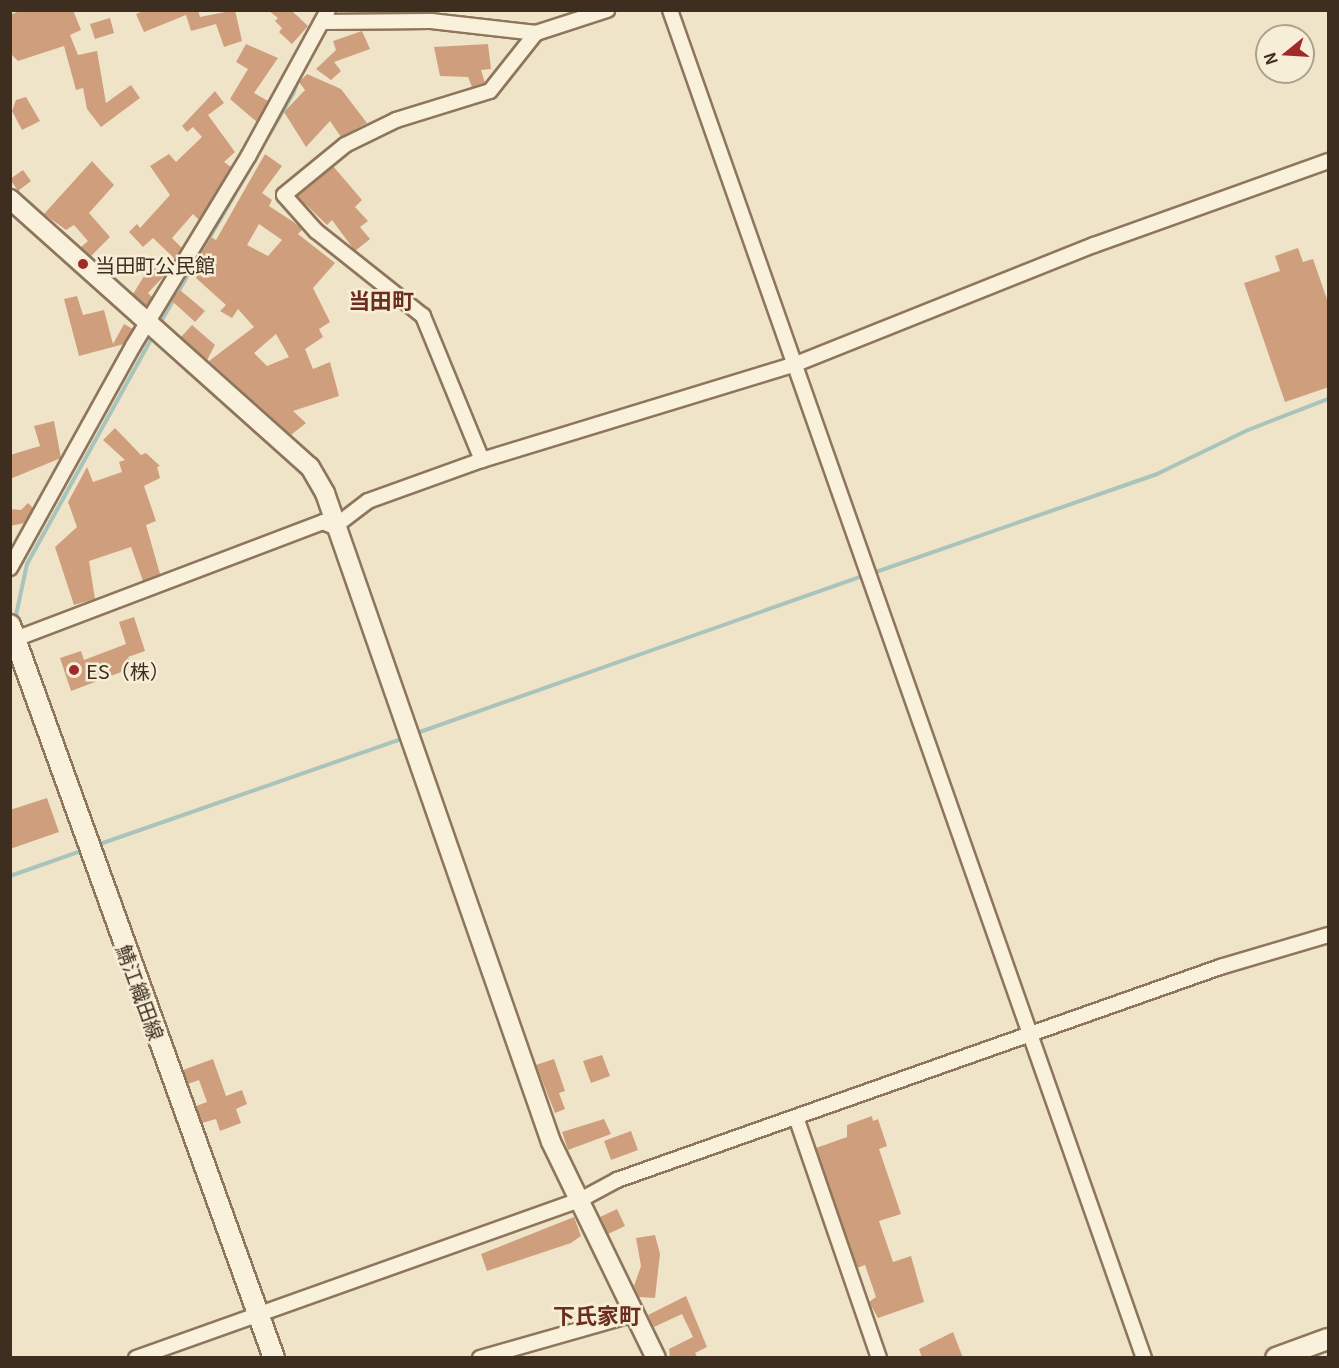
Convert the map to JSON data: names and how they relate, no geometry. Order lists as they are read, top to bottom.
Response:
{
  "streets": {
    "main road": ["鯖江織田線"]
  },
  "districts": ["当田町", "下氏家町"],
  "places": ["当田町公民館", "ES（株）"],
  "north": "left"
}
